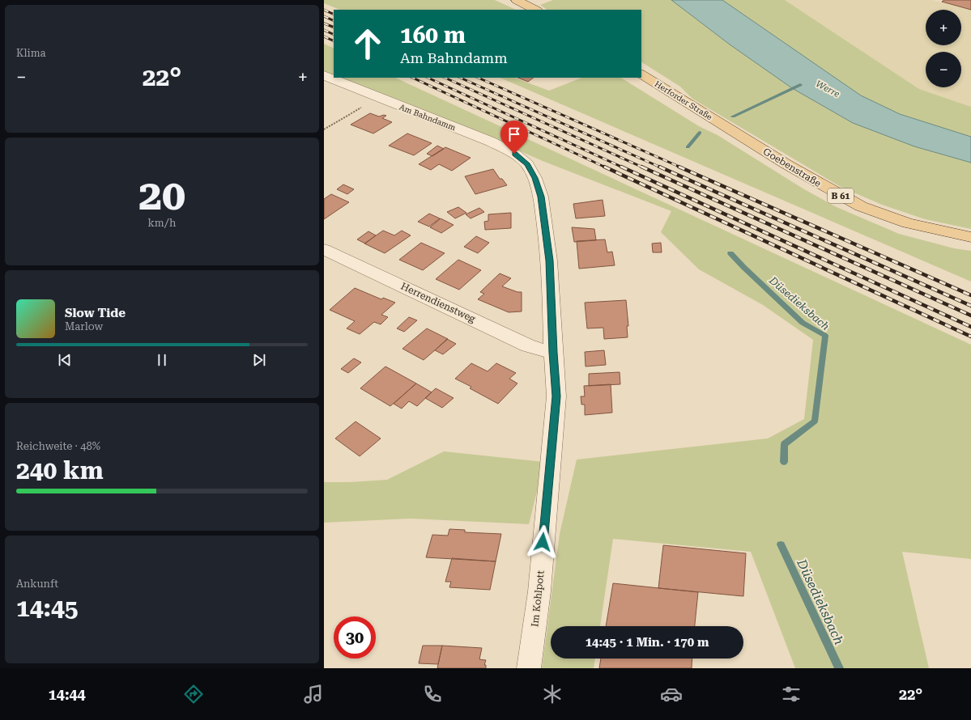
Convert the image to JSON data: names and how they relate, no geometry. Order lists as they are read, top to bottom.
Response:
{
  "streets": {
    "main road": ["Herforder Straße", "Goebenstraße", "B 61"],
    "street": ["Am Bahndamm", "Herrendienstweg", "Im Kohlpott"]
  },
  "crossings": [
    ["Herforder Straße", "Goebenstraße"],
    ["Am Bahndamm", "Im Kohlpott"],
    ["Herrendienstweg", "Im Kohlpott"]
  ],
  "water": ["Werre", "Düsedieksbach"],
  "page": {
    "tile": [
      "Klima",
      ["20", "km/h"],
      ["Reichweite · 48%", "240 km"],
      ["Ankunft", "14:45"]
    ],
    "map_buttons": ["+", "−"],
    "turn": ["160 m", "Am Bahndamm"],
    "heat": ["−", "22°", "+"],
    "song": ["Slow Tide", "Marlow"],
    "limit": "30",
    "trip": "14:45 · 1 Min. · 170 m",
    "tabs": ["14:44", "22°"]
  }
}
